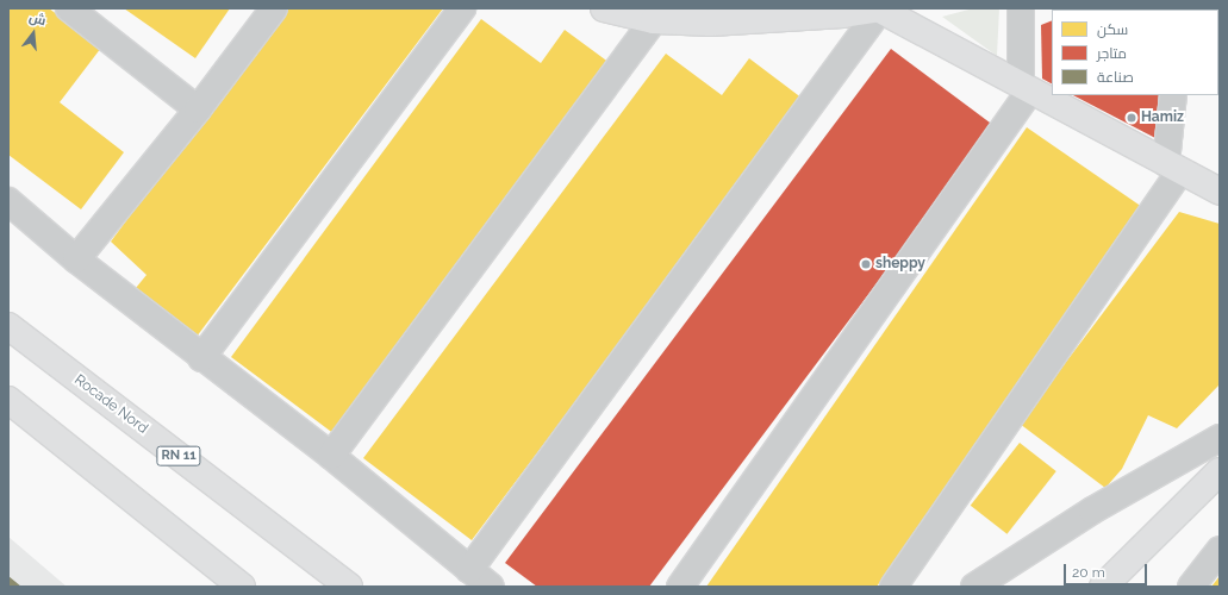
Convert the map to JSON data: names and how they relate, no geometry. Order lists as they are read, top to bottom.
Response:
{
  "streets": {
    "main road": ["Rocade Nord", "RN 11"]
  },
  "places": ["Hamiz", "sheppy"],
  "legend": ["سكن", "متاجر", "صناعة"],
  "scale_bar": "20 m",
  "north": "top"
}
